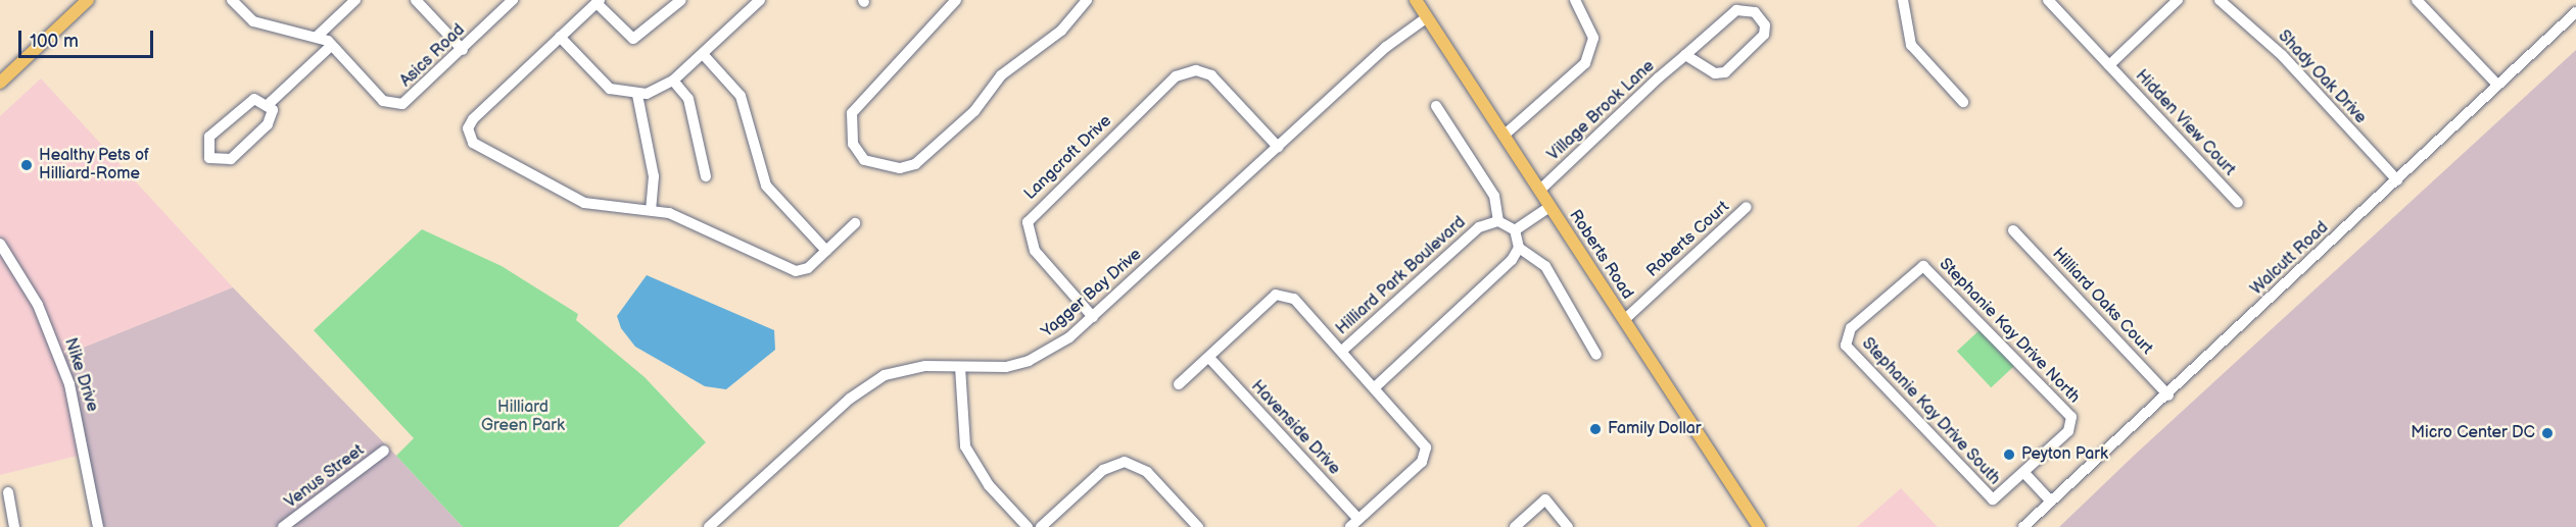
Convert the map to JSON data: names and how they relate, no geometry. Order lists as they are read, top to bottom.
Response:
{
  "streets": {
    "main road": ["Roberts Road"],
    "street": [
      "Asics Road",
      "Shady Oak Drive",
      "Village Brook Lane",
      "Hidden View Court",
      "Langcroft Drive",
      "Roberts Court",
      "Walcutt Road",
      "Hilliard Park Boulevard",
      "Yagger Bay Drive",
      "Hilliard Oaks Court",
      "Stephanie Kay Drive North",
      "Nike Drive",
      "Stephanie Kay Drive South",
      "Havenside Drive",
      "Venus Street"
    ]
  },
  "crossings": [
    ["Shady Oak Drive", "Walcutt Road"],
    ["Village Brook Lane", "Roberts Road"],
    ["Langcroft Drive", "Yagger Bay Drive"],
    ["Roberts Court", "Roberts Road"],
    ["Roberts Road", "Yagger Bay Drive"],
    ["Walcutt Road", "Hilliard Oaks Court"],
    ["Stephanie Kay Drive North", "Stephanie Kay Drive South"]
  ],
  "parks": ["Hilliard Green Park"],
  "places": [
    "Healthy Pets of Hilliard-Rome",
    "Family Dollar",
    "Micro Center DC",
    "Peyton Park"
  ],
  "scale_bar": "100 m"
}
